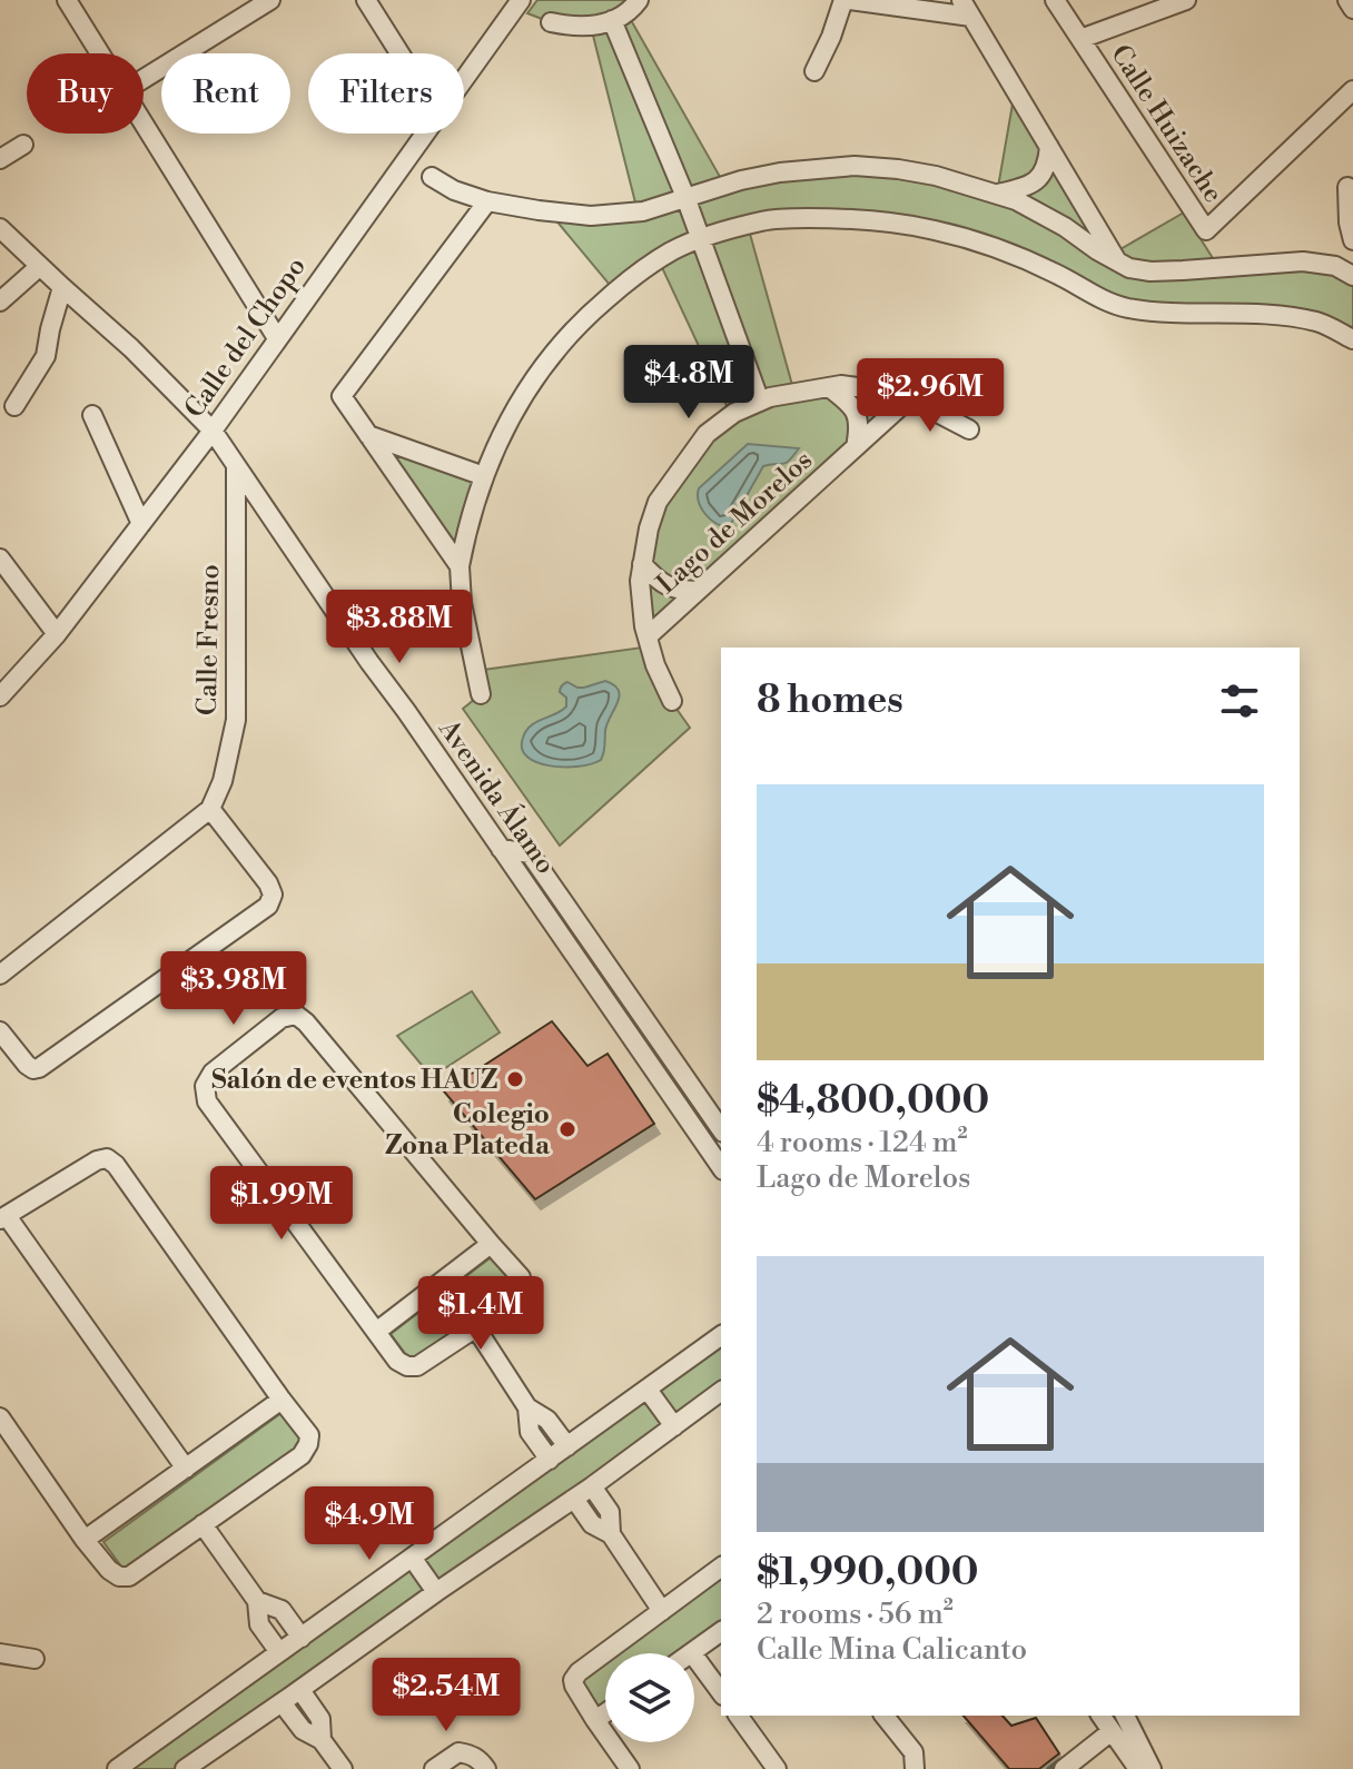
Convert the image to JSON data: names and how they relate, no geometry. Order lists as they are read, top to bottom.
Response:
{
  "streets": {
    "street": [
      "Calle Huizache",
      "Calle del Chopo",
      "Lago de Morelos",
      "Calle Fresno",
      "Avenida Álamo"
    ]
  },
  "crossings": [
    ["Calle del Chopo", "Avenida Álamo"],
    ["Calle Fresno", "Avenida Álamo"]
  ],
  "places": ["Salón de eventos HAUZ", "Colegio Zona Plateda"],
  "page": {
    "chip": ["Buy", "Rent", "Filters"],
    "price": [
      "$4.8M",
      "$2.96M",
      "$3.88M",
      "$3.98M",
      "$1.99M",
      "$1.4M",
      "$4.9M",
      "$2.54M"
    ],
    "heading": "8 homes",
    "list": [
      {
        "name": "$4,800,000",
        "note": "4 rooms · 124 m² · Lago de Morelos"
      },
      {
        "name": "$1,990,000",
        "note": "2 rooms · 56 m² · Calle Mina Calicanto"
      }
    ]
  }
}
